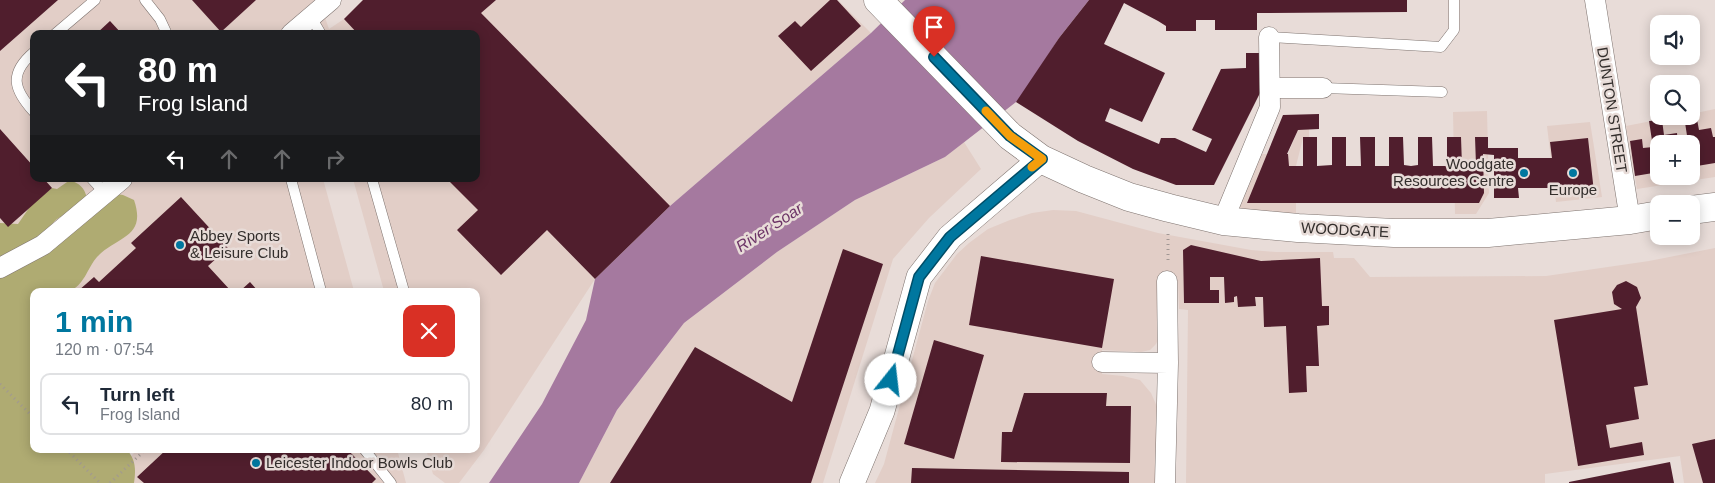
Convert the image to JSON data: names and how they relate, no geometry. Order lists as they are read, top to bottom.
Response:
{
  "streets": {
    "main road": ["WOODGATE"],
    "street": ["DUNTON STREET"]
  },
  "crossings": [
    ["DUNTON STREET", "WOODGATE"]
  ],
  "water": ["River Soar"],
  "places": [
    "Woodgate Resources Centre",
    "Europe",
    "Abbey Sports & Leisure Club",
    "Leicester Indoor Bowls Club"
  ],
  "page": {
    "map_buttons": ["+", "−"],
    "turn": ["80 m", "Frog Island"],
    "heading": ["1 min", "120 m · 07:54"],
    "list": [
      {
        "name": "Turn left",
        "note": "Frog Island",
        "value": "80 m"
      }
    ]
  }
}
